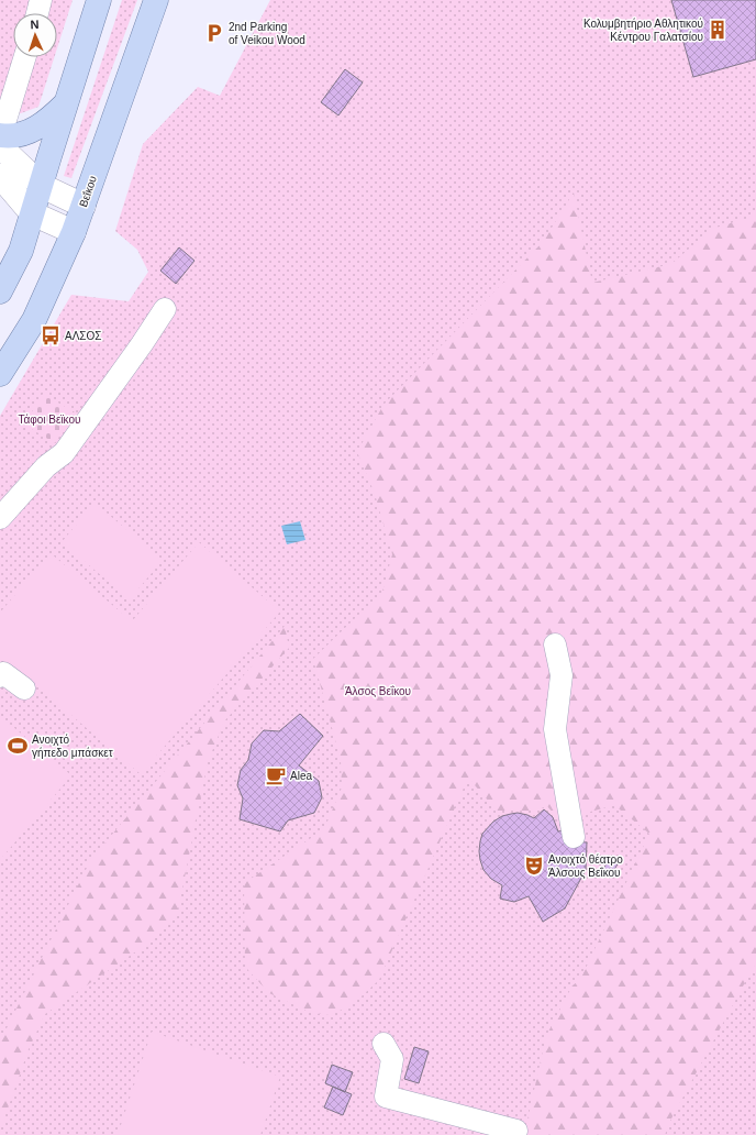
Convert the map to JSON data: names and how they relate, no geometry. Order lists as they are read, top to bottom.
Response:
{
  "streets": {
    "main road": ["Βεΐκου"]
  },
  "parks": ["Τάφοι Βεϊκου", "Άλσος Βεΐκου"],
  "places": {
    "building": ["Κολυμβητήριο Αθλητικού Κέντρου Γαλατσίου"],
    "parking": ["2nd Parking of Veikou Wood"],
    "bus stop": ["ΑΛΣΟΣ"],
    "sports": ["Ανοιχτό γήπεδο μπάσκετ"],
    "cafe": ["Alea"],
    "theatre": ["Ανοιχτό θέατρο Άλσους Βεΐκου"]
  },
  "north": "top"
}
